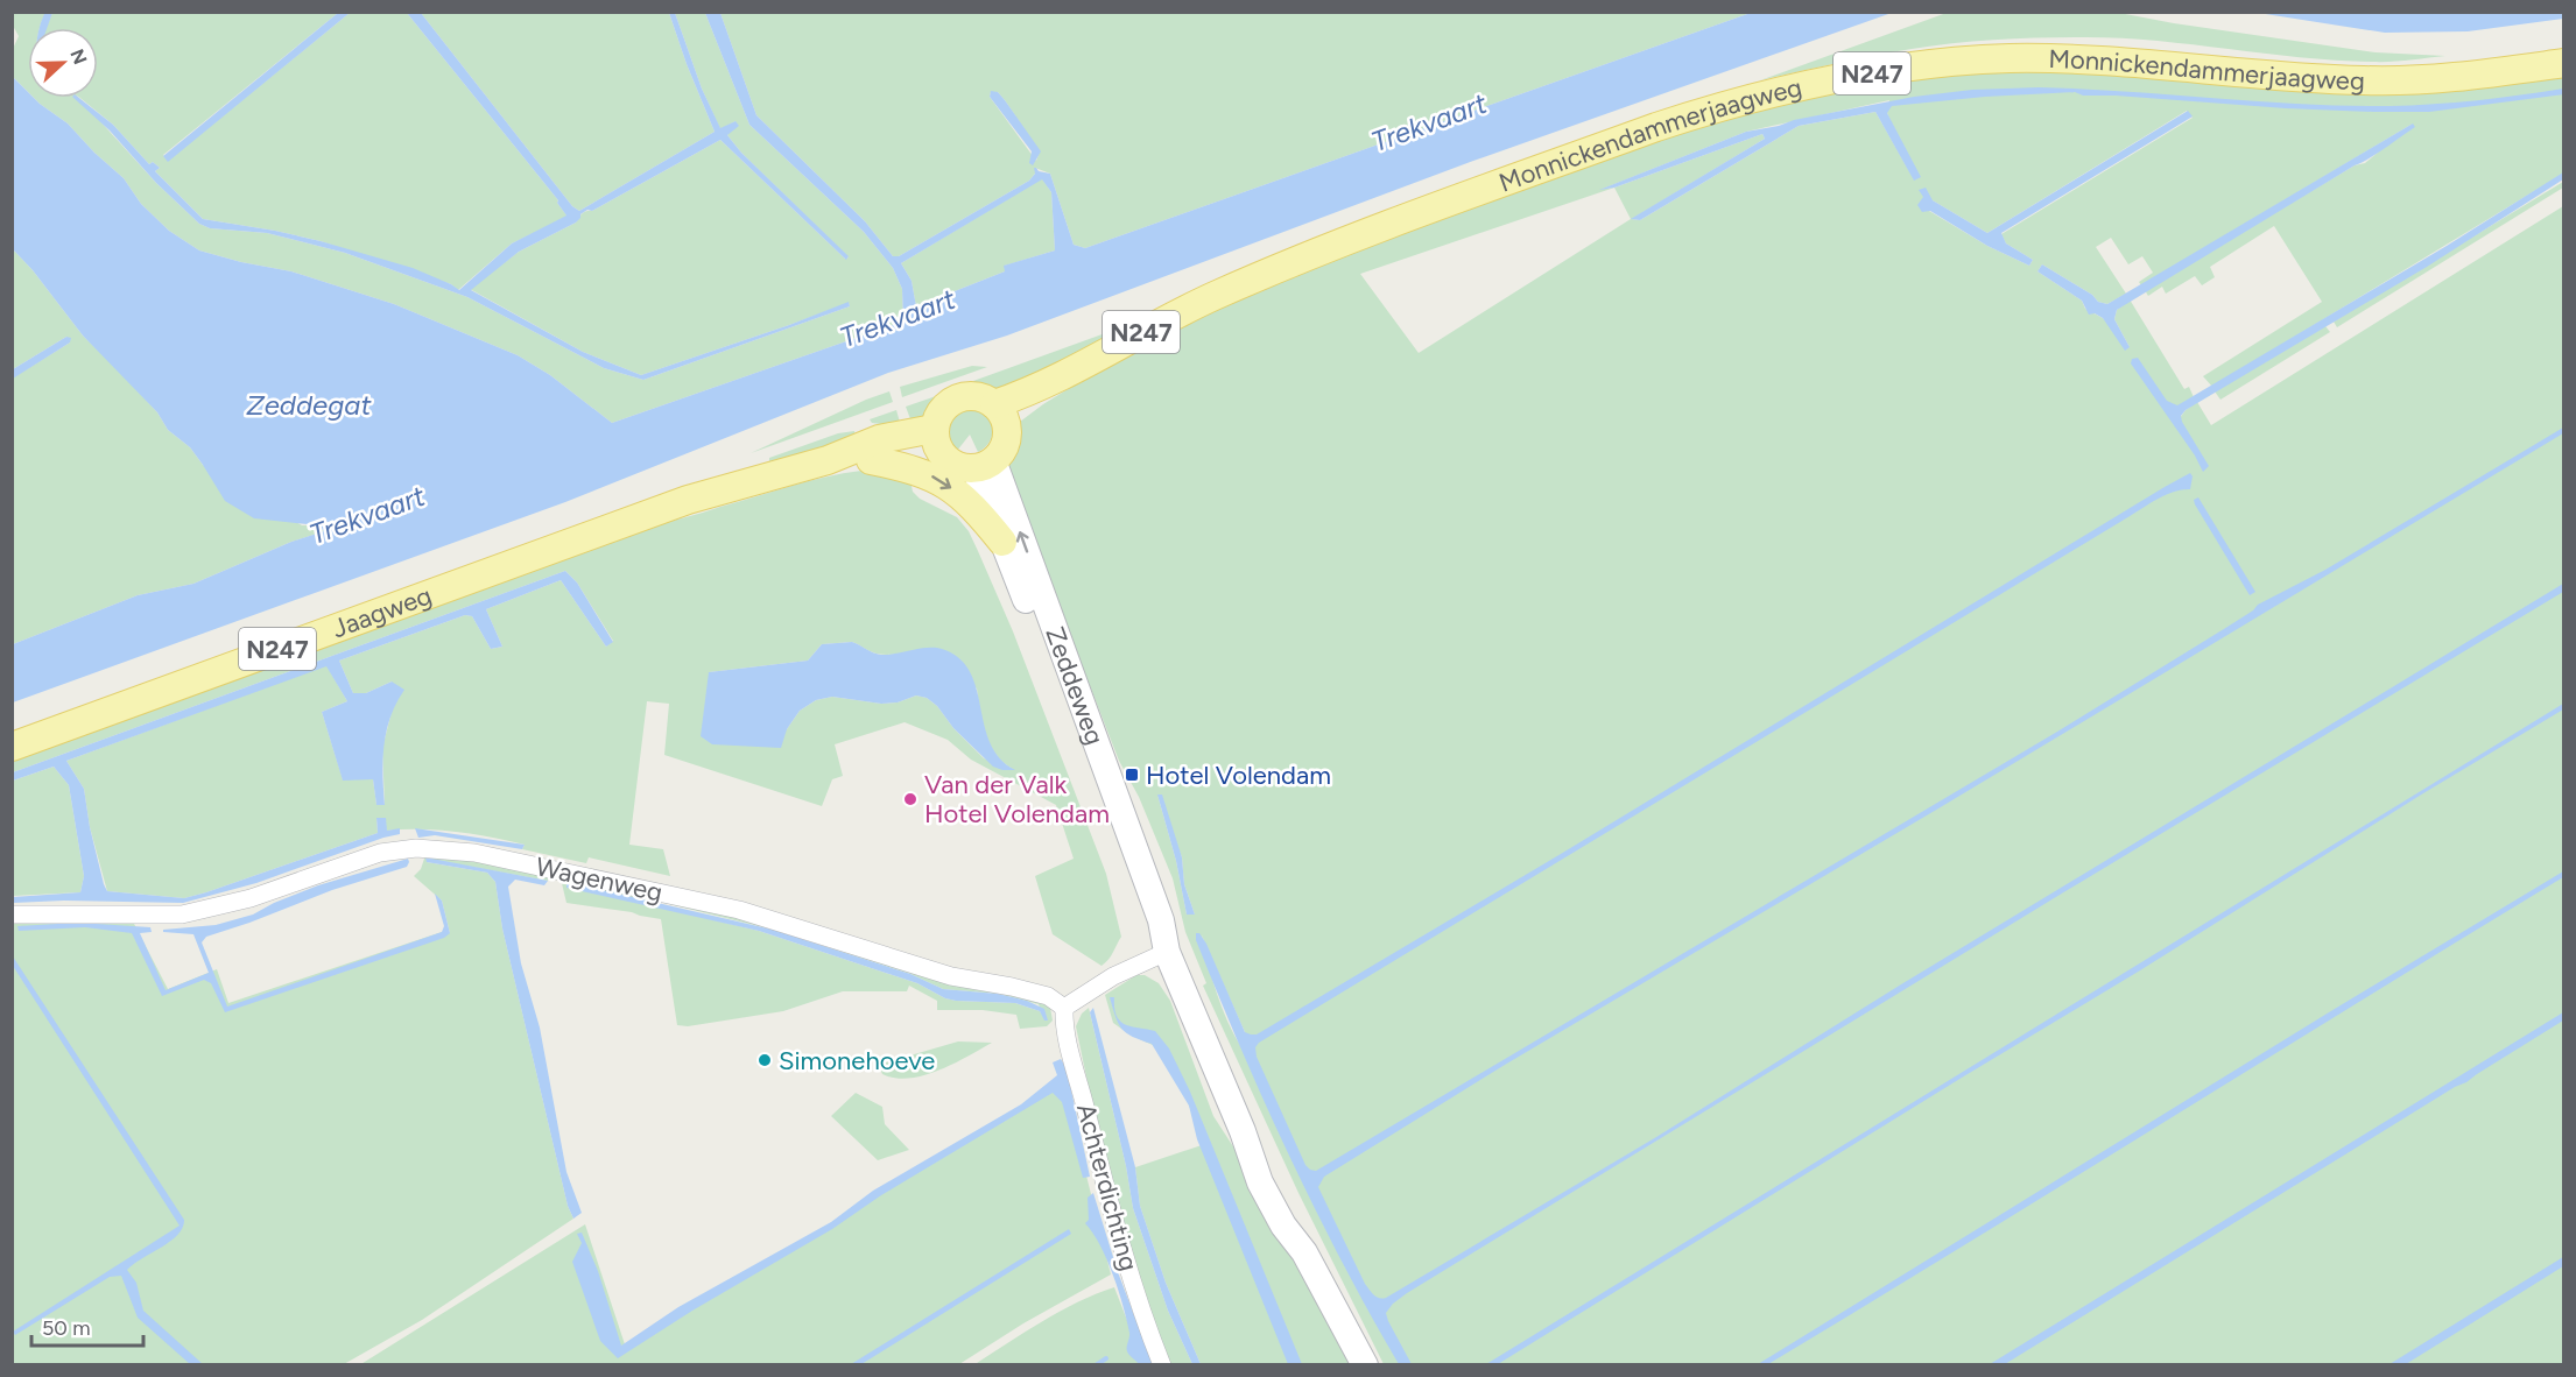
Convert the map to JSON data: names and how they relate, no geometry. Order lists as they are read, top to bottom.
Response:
{
  "streets": {
    "main road": [
      "Monnickendammerjaagweg",
      "N247",
      "Jaagweg",
      "Zeddeweg"
    ],
    "street": ["Wagenweg", "Achterdichting"]
  },
  "crossings": [
    ["Monnickendammerjaagweg", "N247"],
    ["Monnickendammerjaagweg", "Zeddeweg"],
    ["N247", "Jaagweg"],
    ["N247", "Zeddeweg"],
    ["Wagenweg", "Achterdichting"]
  ],
  "water": ["Trekvaart", "Zeddegat"],
  "places": {
    "transit": ["Hotel Volendam"],
    "other": ["Van der Valk Hotel Volendam", "Simonehoeve"]
  },
  "scale_bar": "50 m",
  "north": "right"
}
